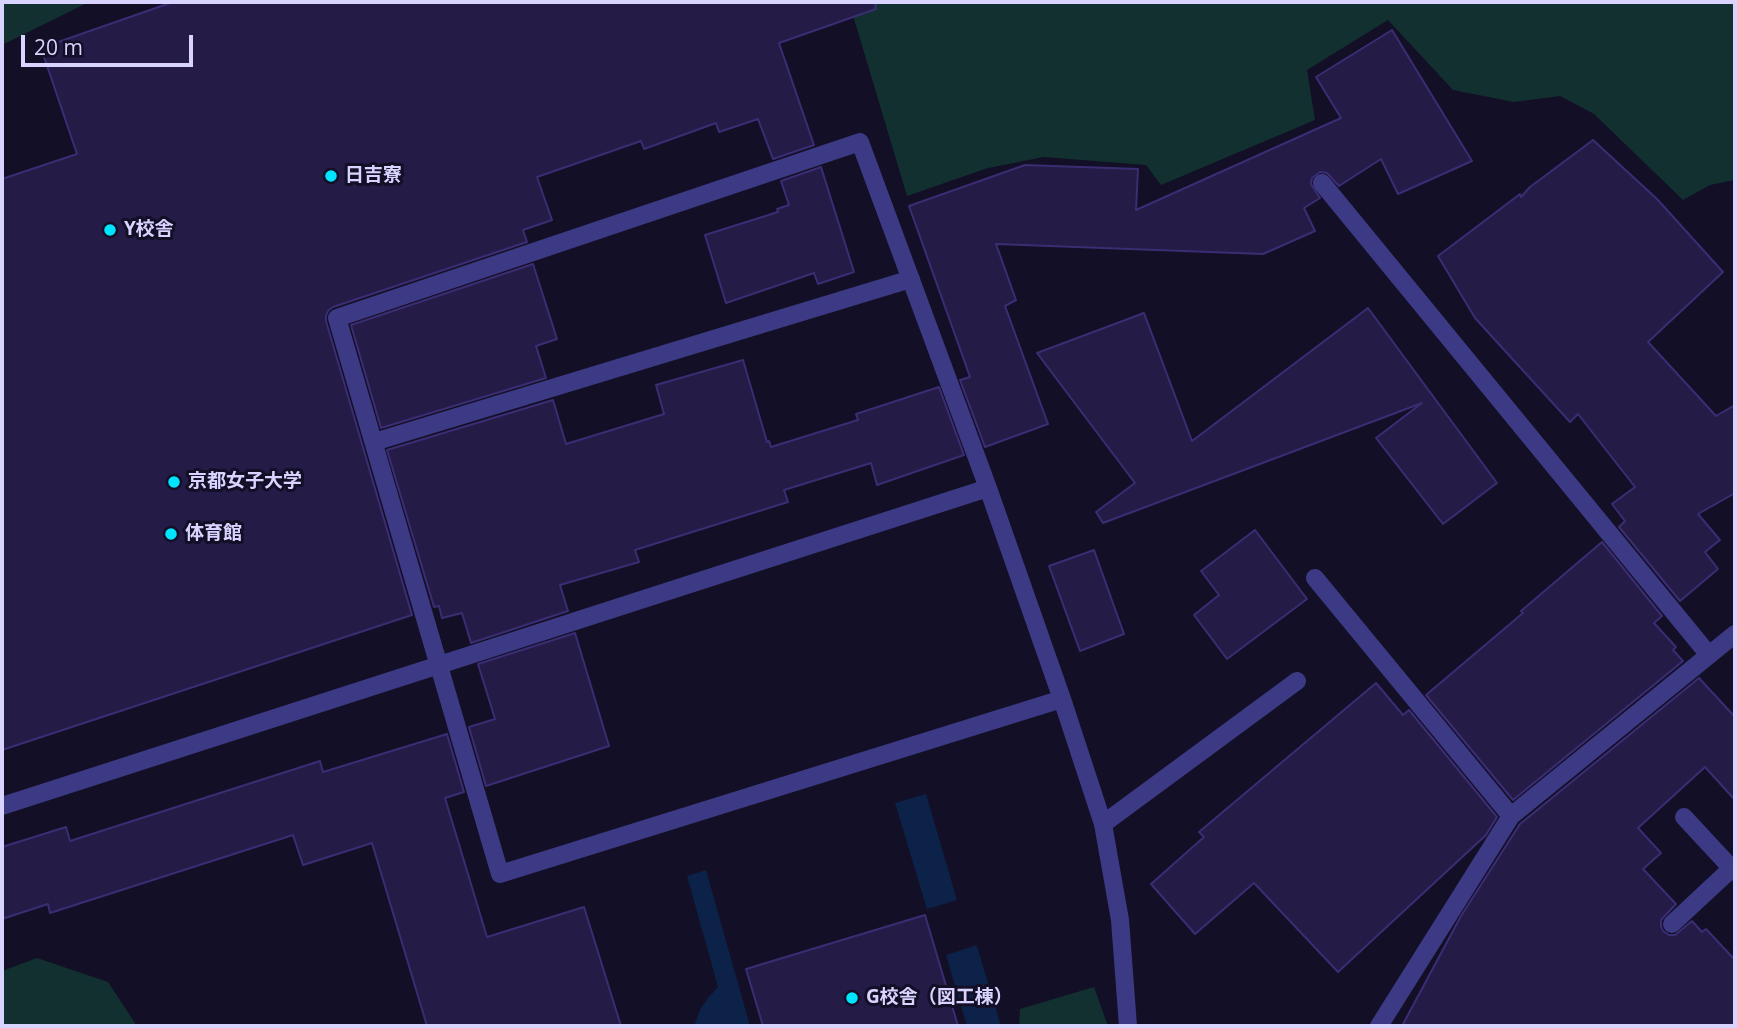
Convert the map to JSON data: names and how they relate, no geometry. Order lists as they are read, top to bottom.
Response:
{
  "places": [
    "日吉寮",
    "Y校舎",
    "京都女子大学",
    "体育館",
    "G校舎（図工棟）"
  ],
  "scale_bar": "20 m"
}
